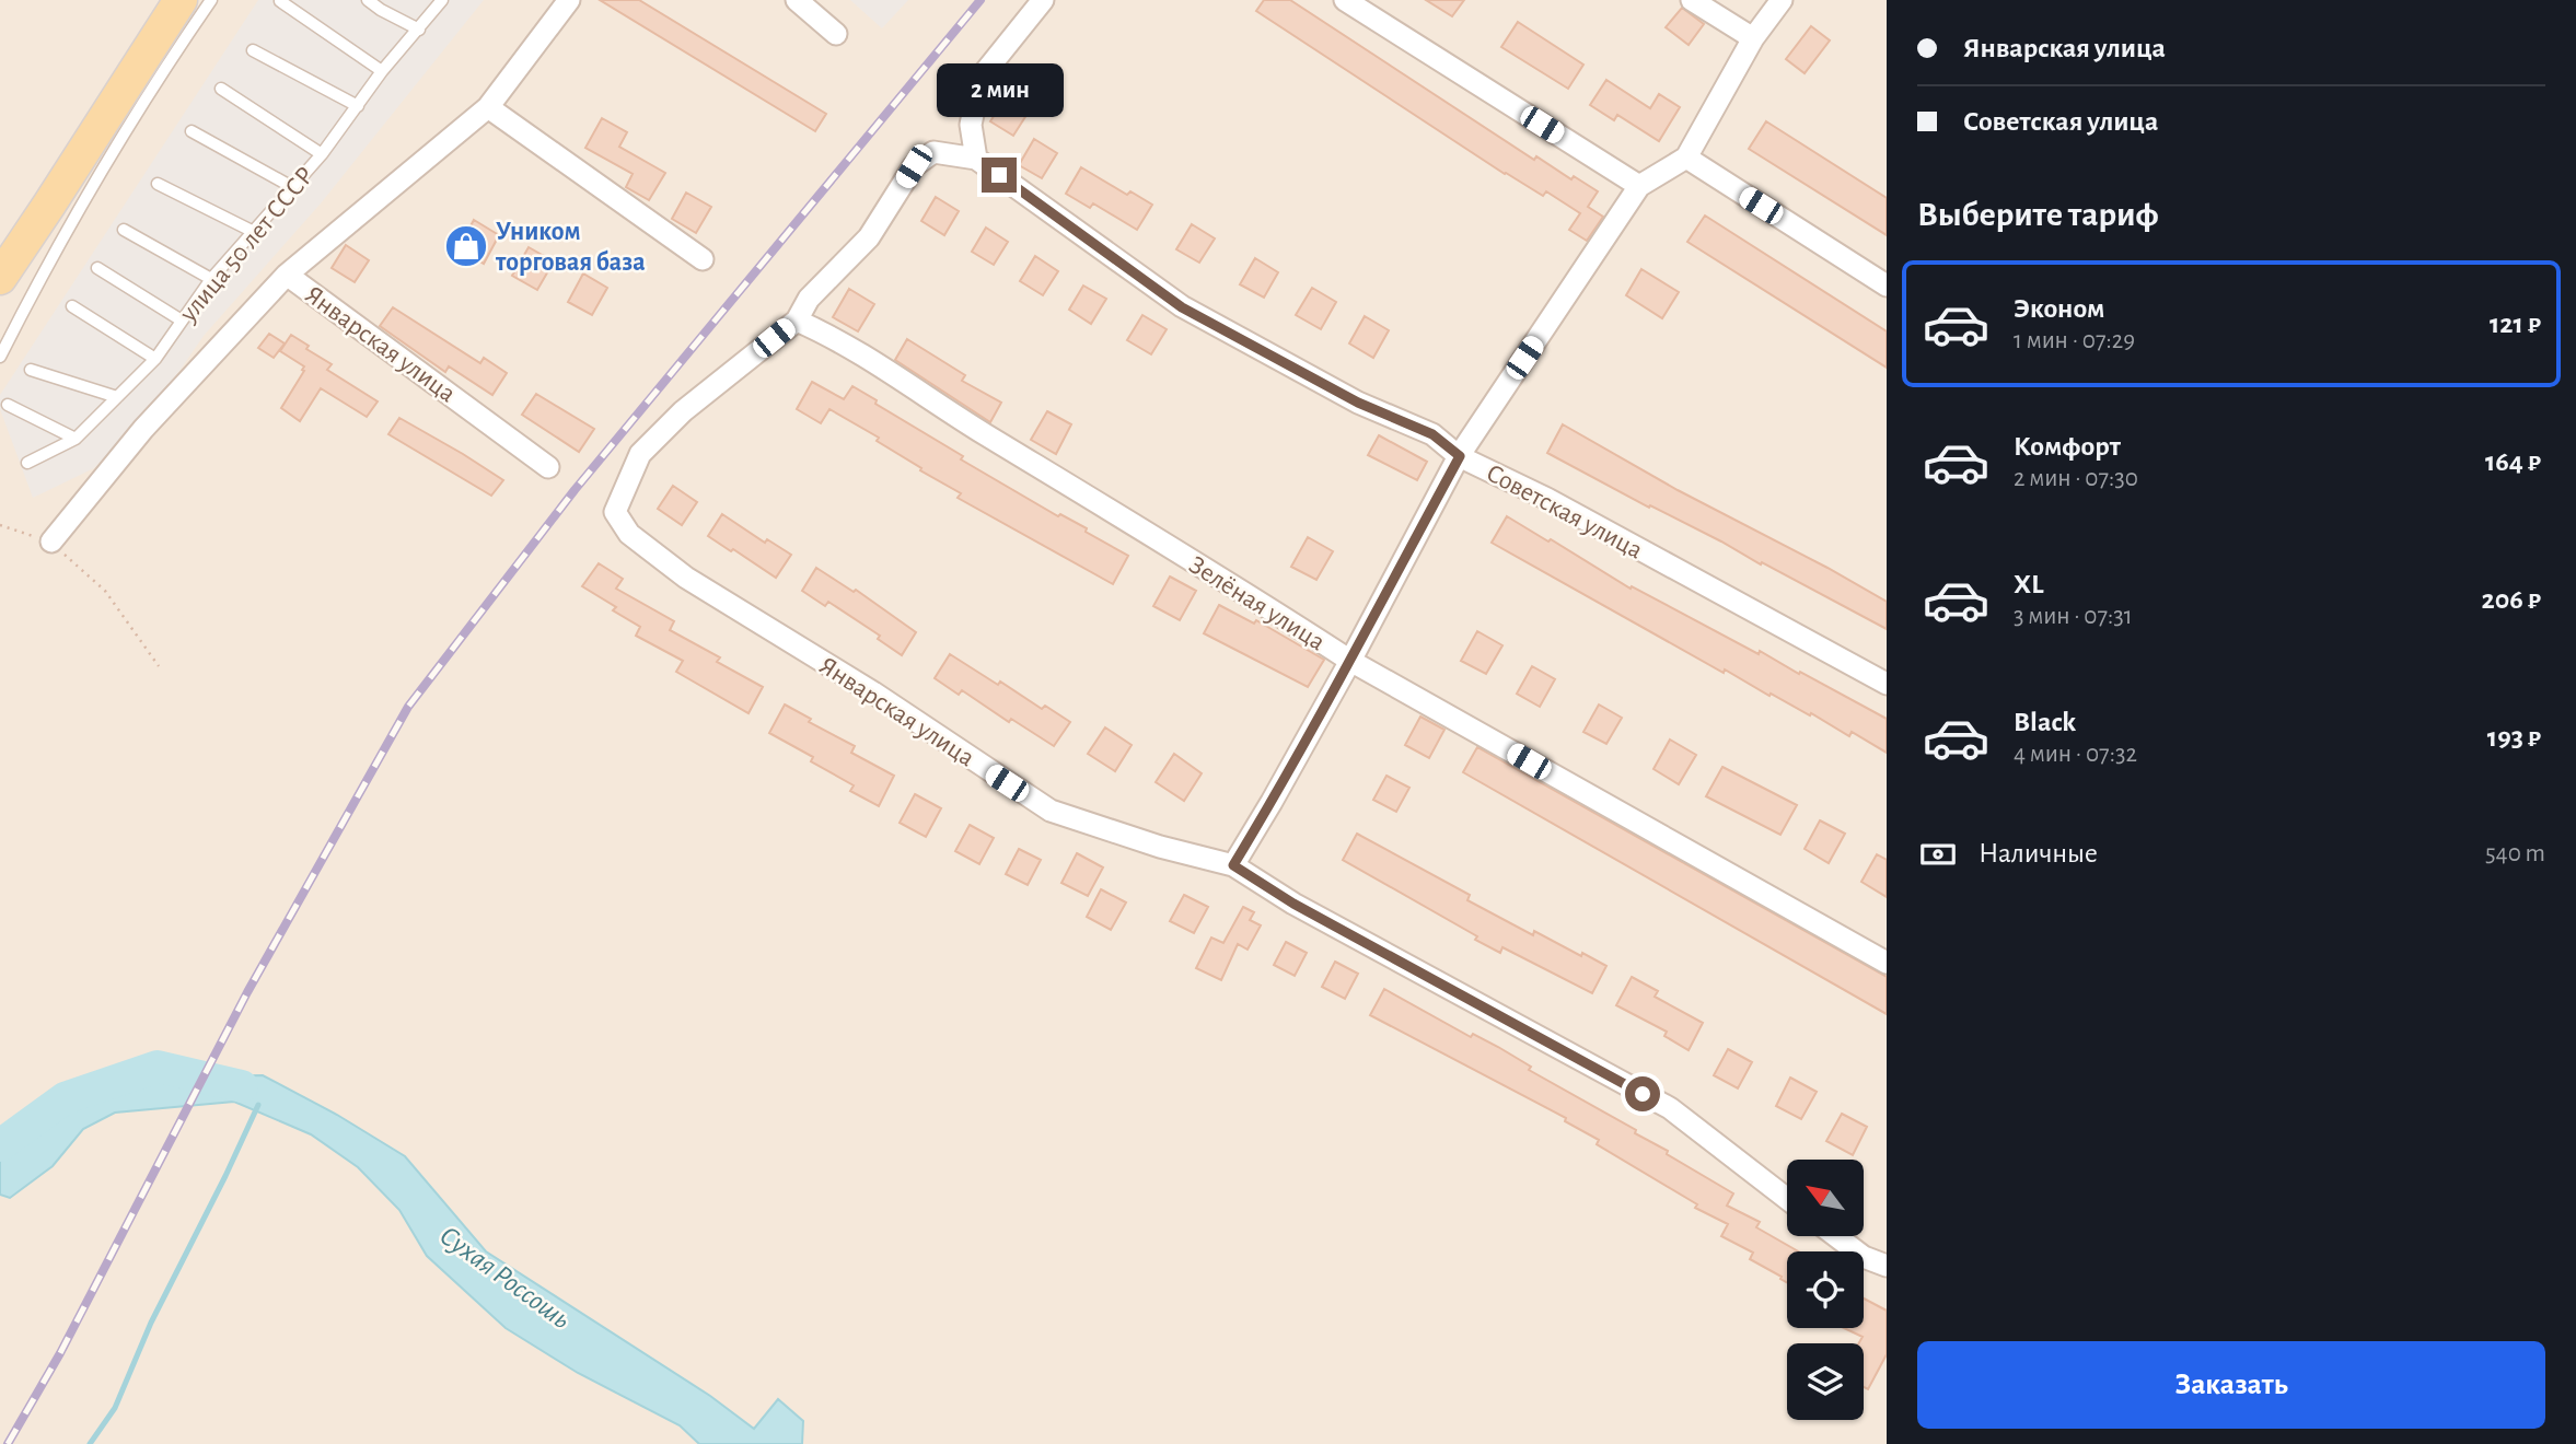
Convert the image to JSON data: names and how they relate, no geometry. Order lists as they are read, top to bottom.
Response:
{
  "streets": {
    "street": ["Январская улица", "Советская улица", "Зелёная улица"],
    "lane": ["улица 50 лет СССР"]
  },
  "crossings": [
    ["Январская улица", "Зелёная улица"]
  ],
  "water": ["Сухая Россошь"],
  "places": {
    "shop": ["Уником торговая база"]
  },
  "north": "top left",
  "page": {
    "banner": ["Январская улица", "Советская улица"],
    "bubble": "2 мин",
    "heading": "Выберите тариф",
    "list": [
      {
        "name": "Эконом",
        "note": "1 мин · 07:29",
        "value": "121 ₽"
      },
      {
        "name": "Комфорт",
        "note": "2 мин · 07:30",
        "value": "164 ₽"
      },
      {
        "name": "XL",
        "note": "3 мин · 07:31",
        "value": "206 ₽"
      },
      {
        "name": "Black",
        "note": "4 мин · 07:32",
        "value": "193 ₽"
      }
    ],
    "pay": ["Наличные", "540 m"],
    "buttons": "Заказать"
  }
}
